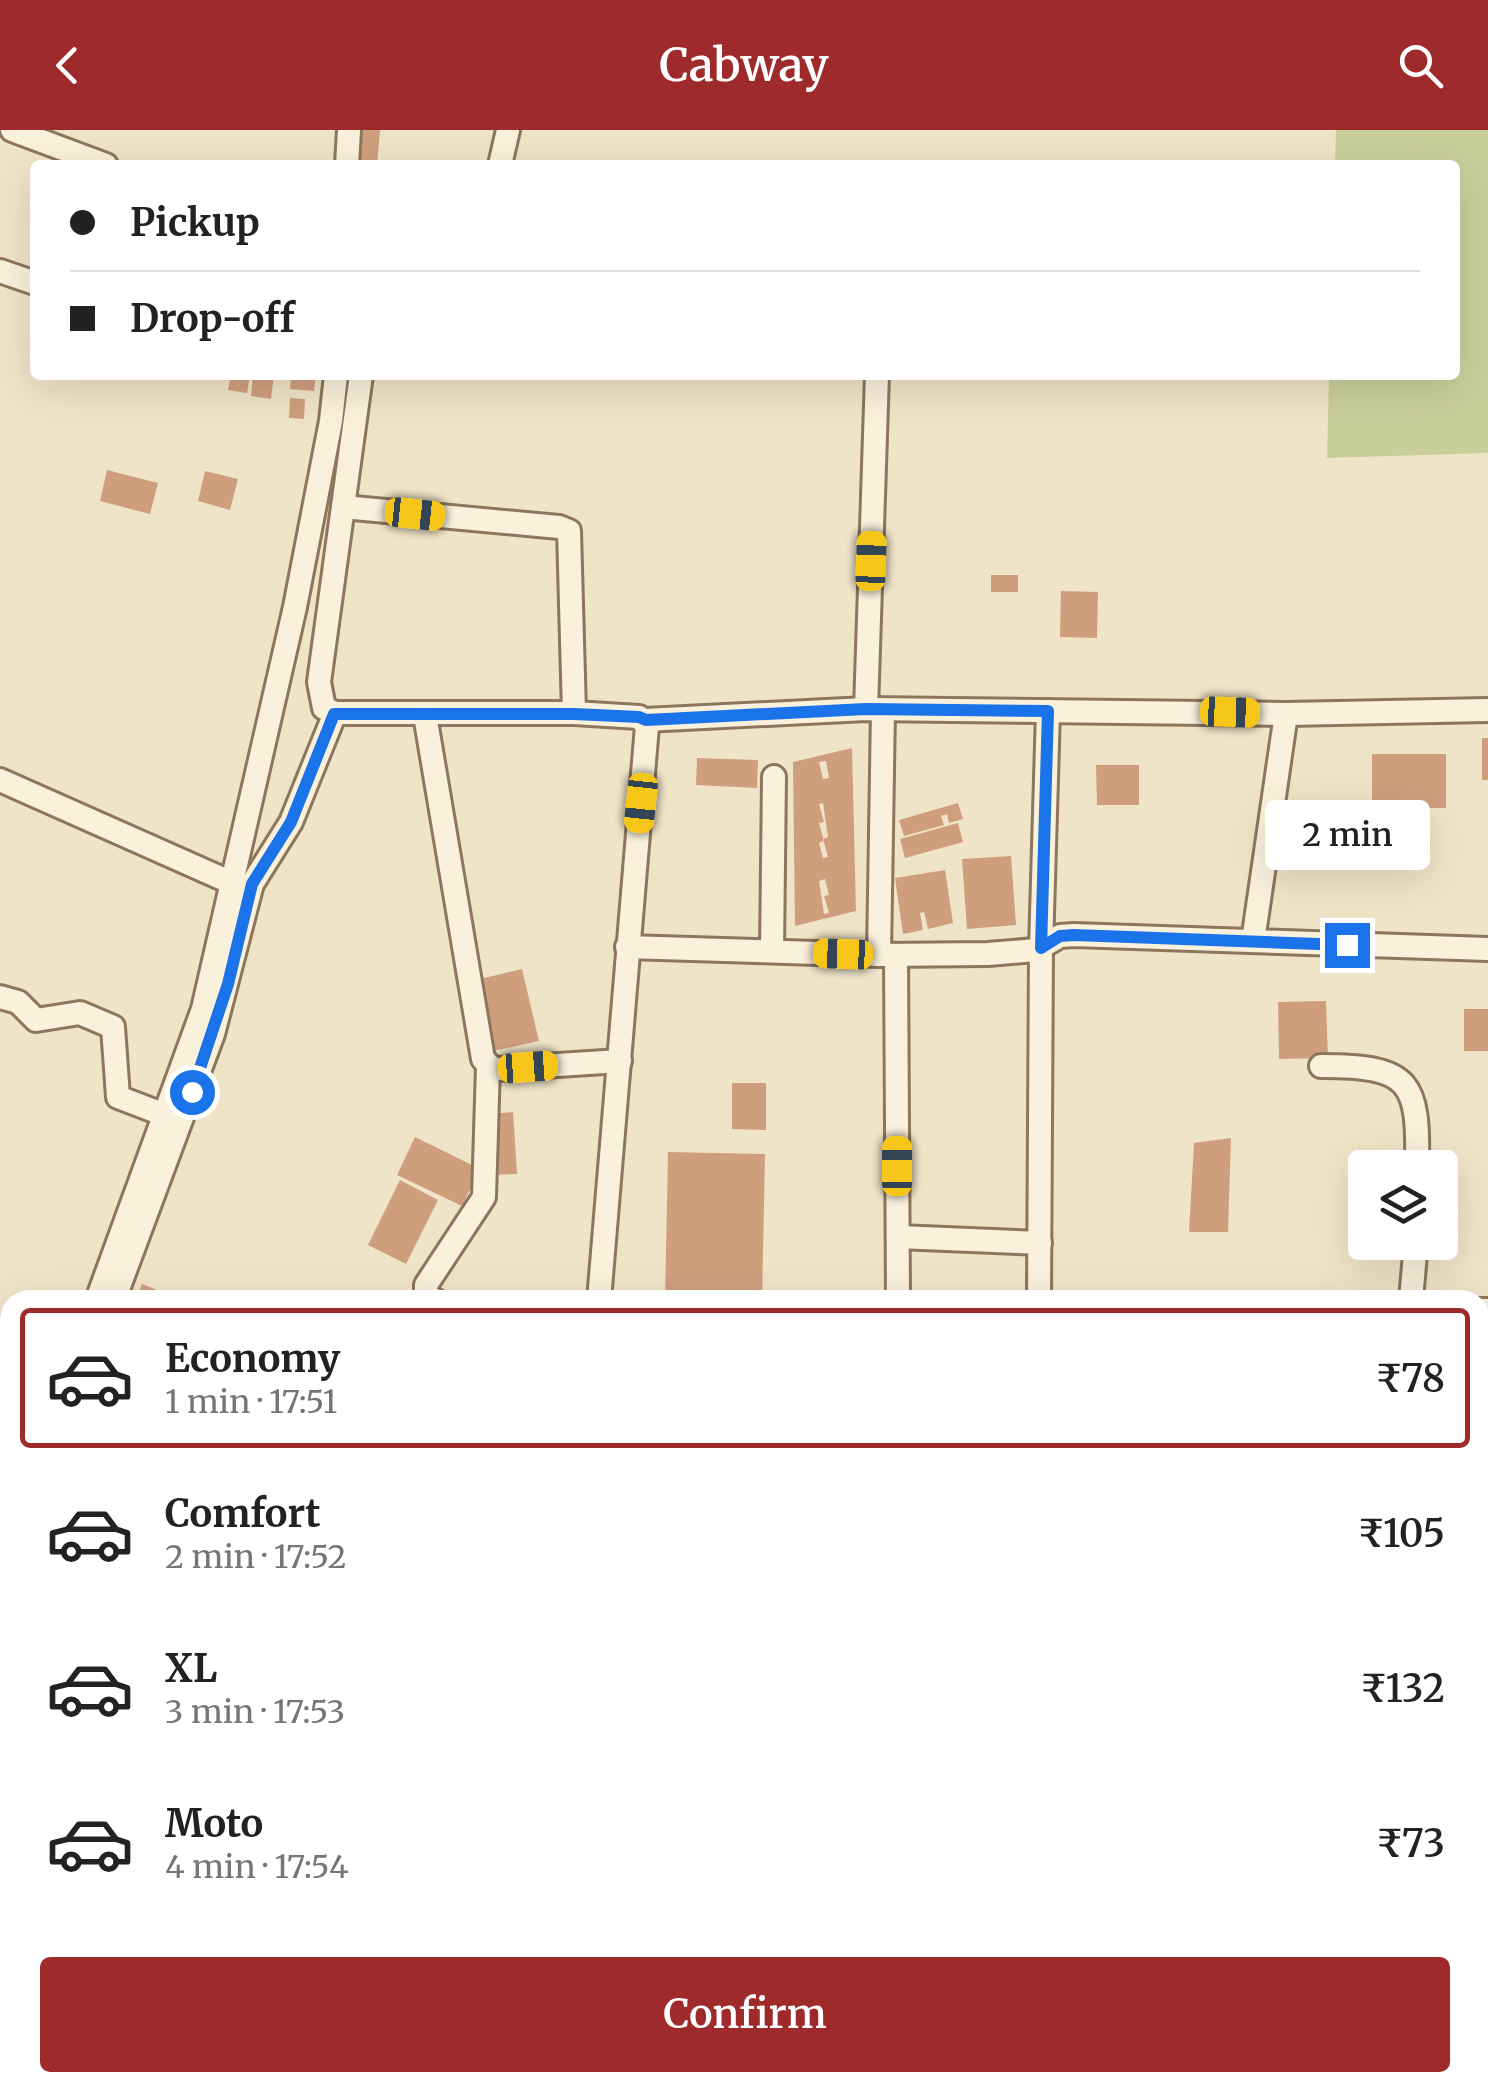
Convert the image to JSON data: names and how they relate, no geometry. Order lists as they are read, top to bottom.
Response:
{
  "page": {
    "header": "Cabway",
    "banner": ["Pickup", "Drop-off"],
    "bubble": "2 min",
    "list": [
      {
        "name": "Economy",
        "note": "1 min · 17:51",
        "value": "₹78"
      },
      {
        "name": "Comfort",
        "note": "2 min · 17:52",
        "value": "₹105"
      },
      {
        "name": "XL",
        "note": "3 min · 17:53",
        "value": "₹132"
      },
      {
        "name": "Moto",
        "note": "4 min · 17:54",
        "value": "₹73"
      }
    ],
    "buttons": "Confirm"
  }
}
